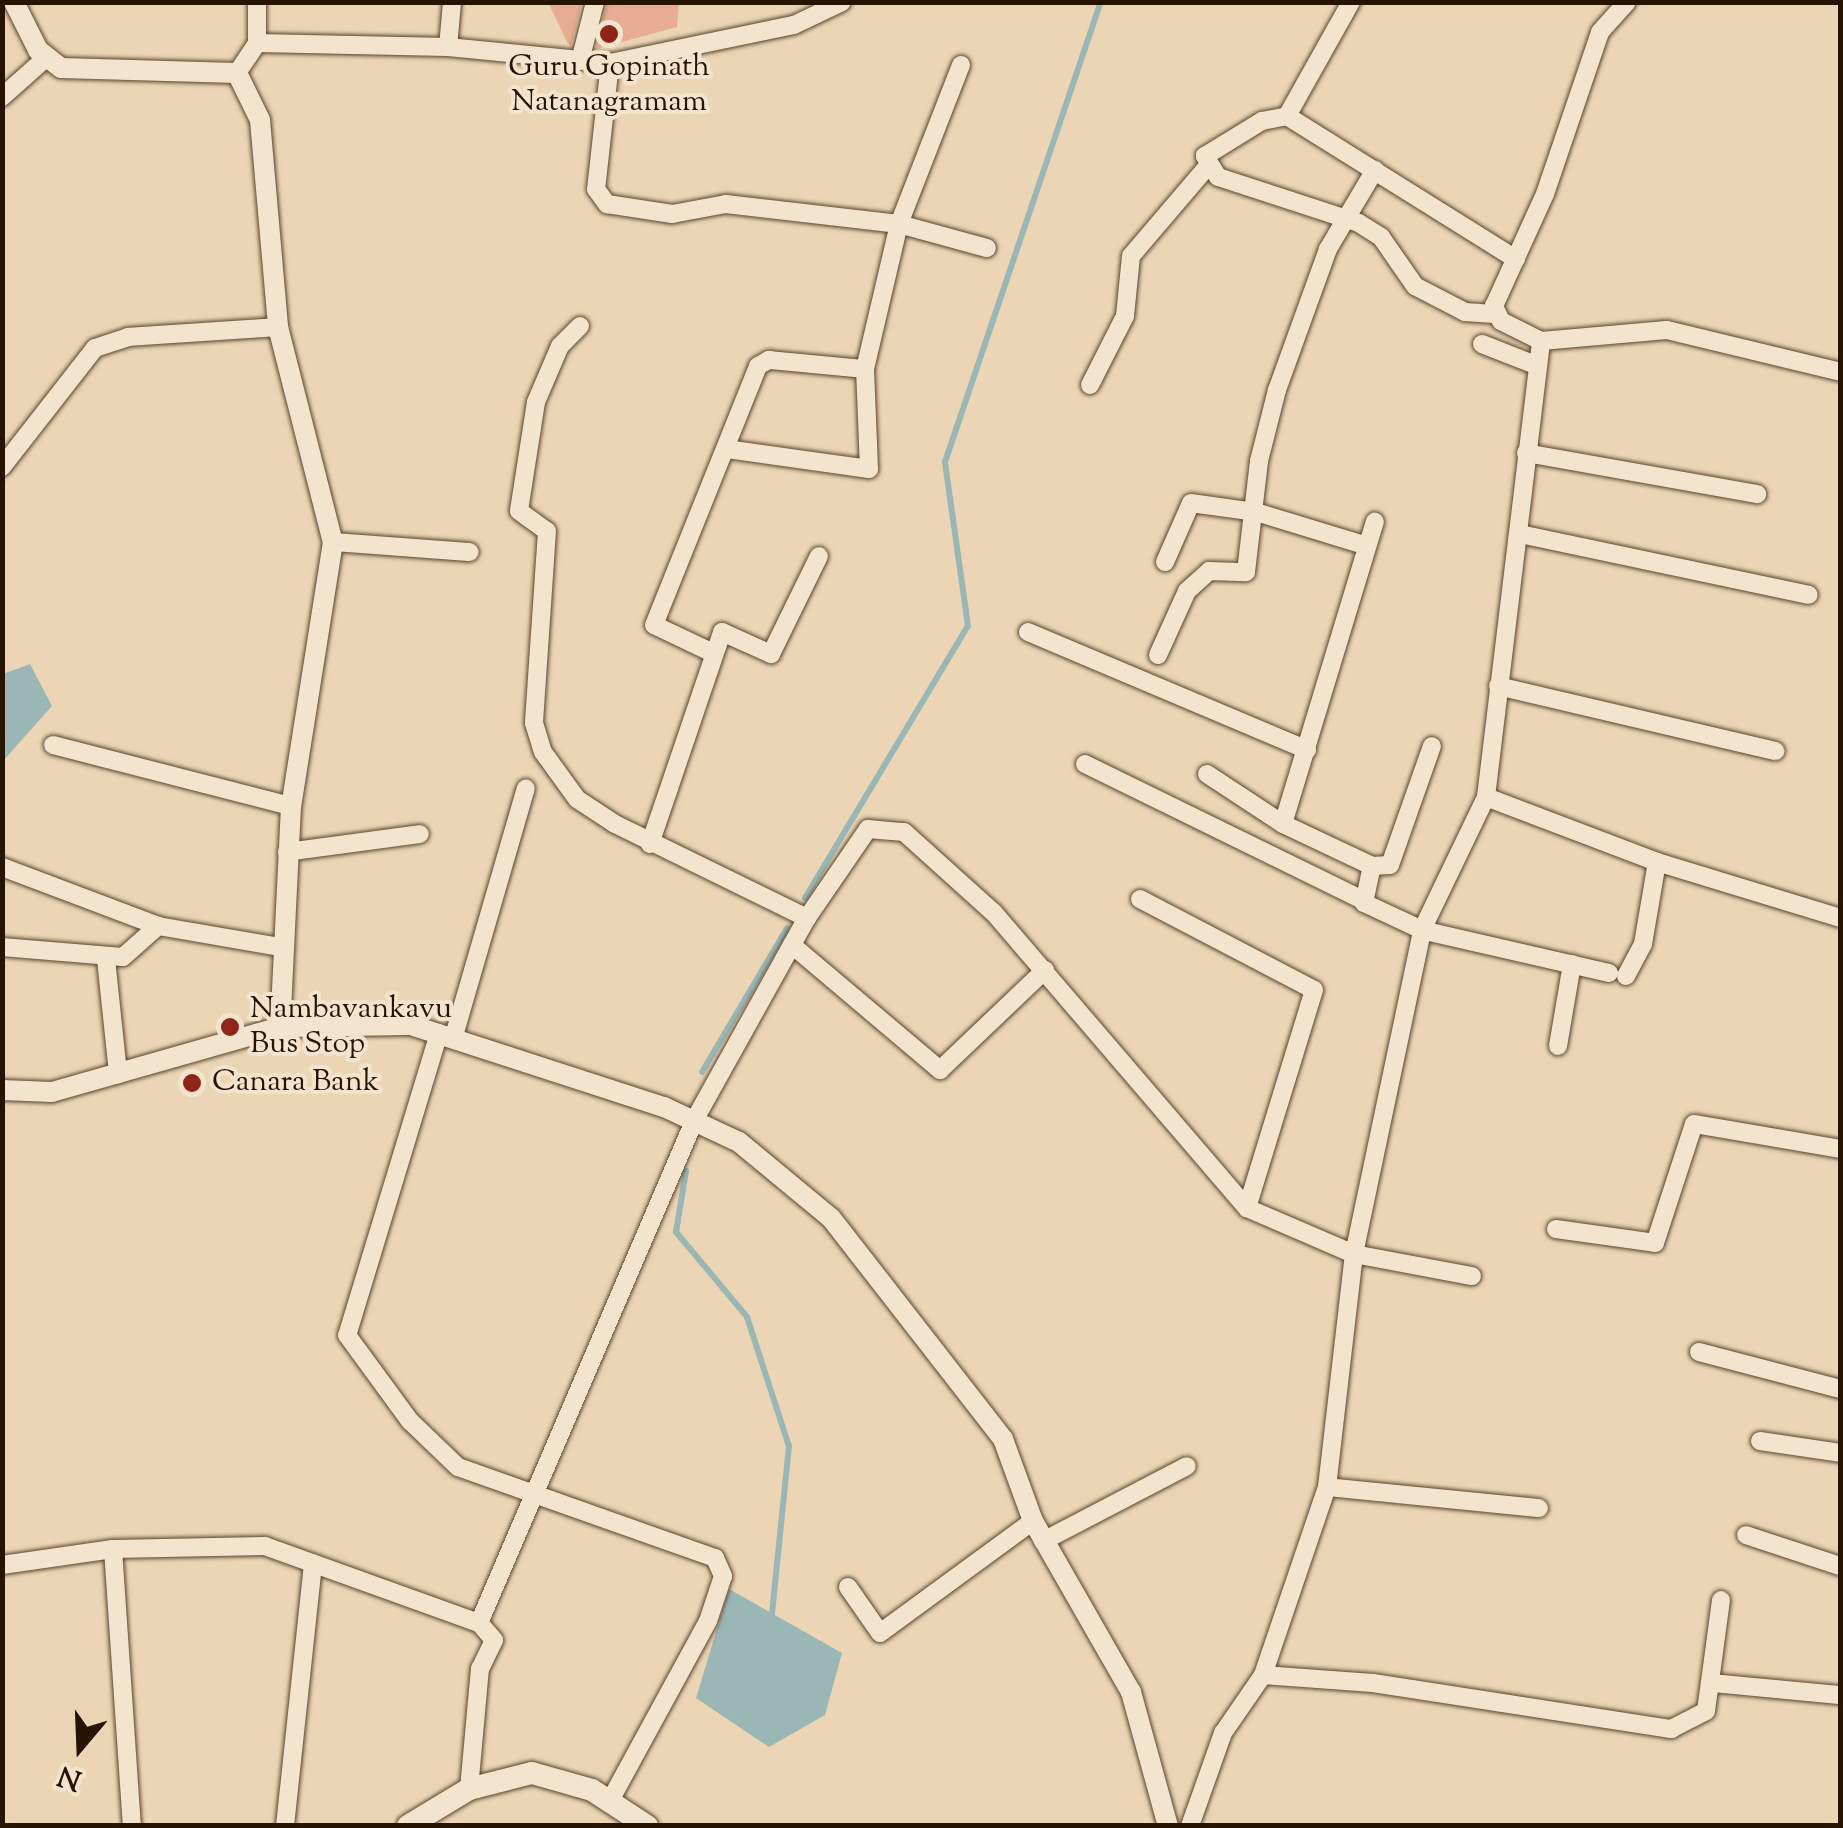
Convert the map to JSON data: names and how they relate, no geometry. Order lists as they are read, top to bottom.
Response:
{
  "places": ["Guru Gopinath Natanagramam", "Nambavankavu Bus Stop", "Canara Bank"],
  "north": "bottom"
}
